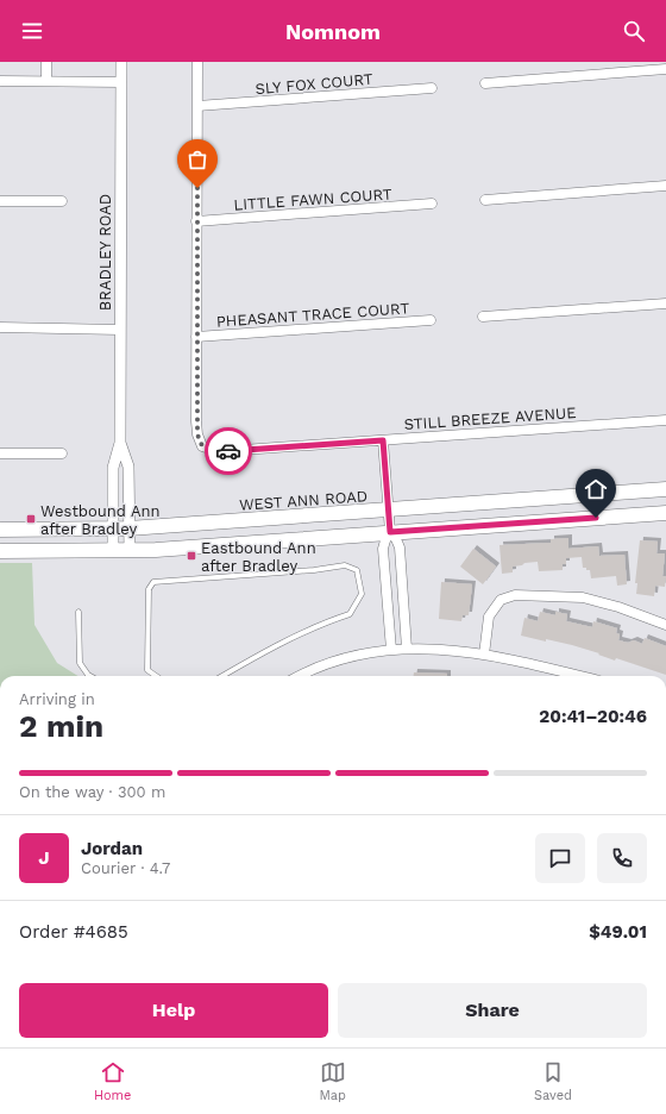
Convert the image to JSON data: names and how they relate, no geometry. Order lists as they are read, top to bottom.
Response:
{
  "streets": {
    "main road": ["WEST ANN ROAD"],
    "street": [
      "SLY FOX COURT",
      "LITTLE FAWN COURT",
      "BRADLEY ROAD",
      "PHEASANT TRACE COURT",
      "STILL BREEZE AVENUE"
    ]
  },
  "crossings": [
    ["BRADLEY ROAD", "WEST ANN ROAD"],
    ["PHEASANT TRACE COURT", "STILL BREEZE AVENUE"]
  ],
  "places": {
    "transit": ["Westbound Ann after Bradley", "Eastbound Ann after Bradley"]
  },
  "page": {
    "header": "Nomnom",
    "heading": ["2 min", "Arriving in", "20:41–20:46"],
    "panel": [
      "Jordan",
      "Courier · 4.7",
      "Order #4685",
      "$49.01"
    ],
    "bar": "On the way · 300 m",
    "round": "J",
    "buttons": ["Help", "Share"],
    "tabs": ["Home", "Map", "Saved"]
  }
}
